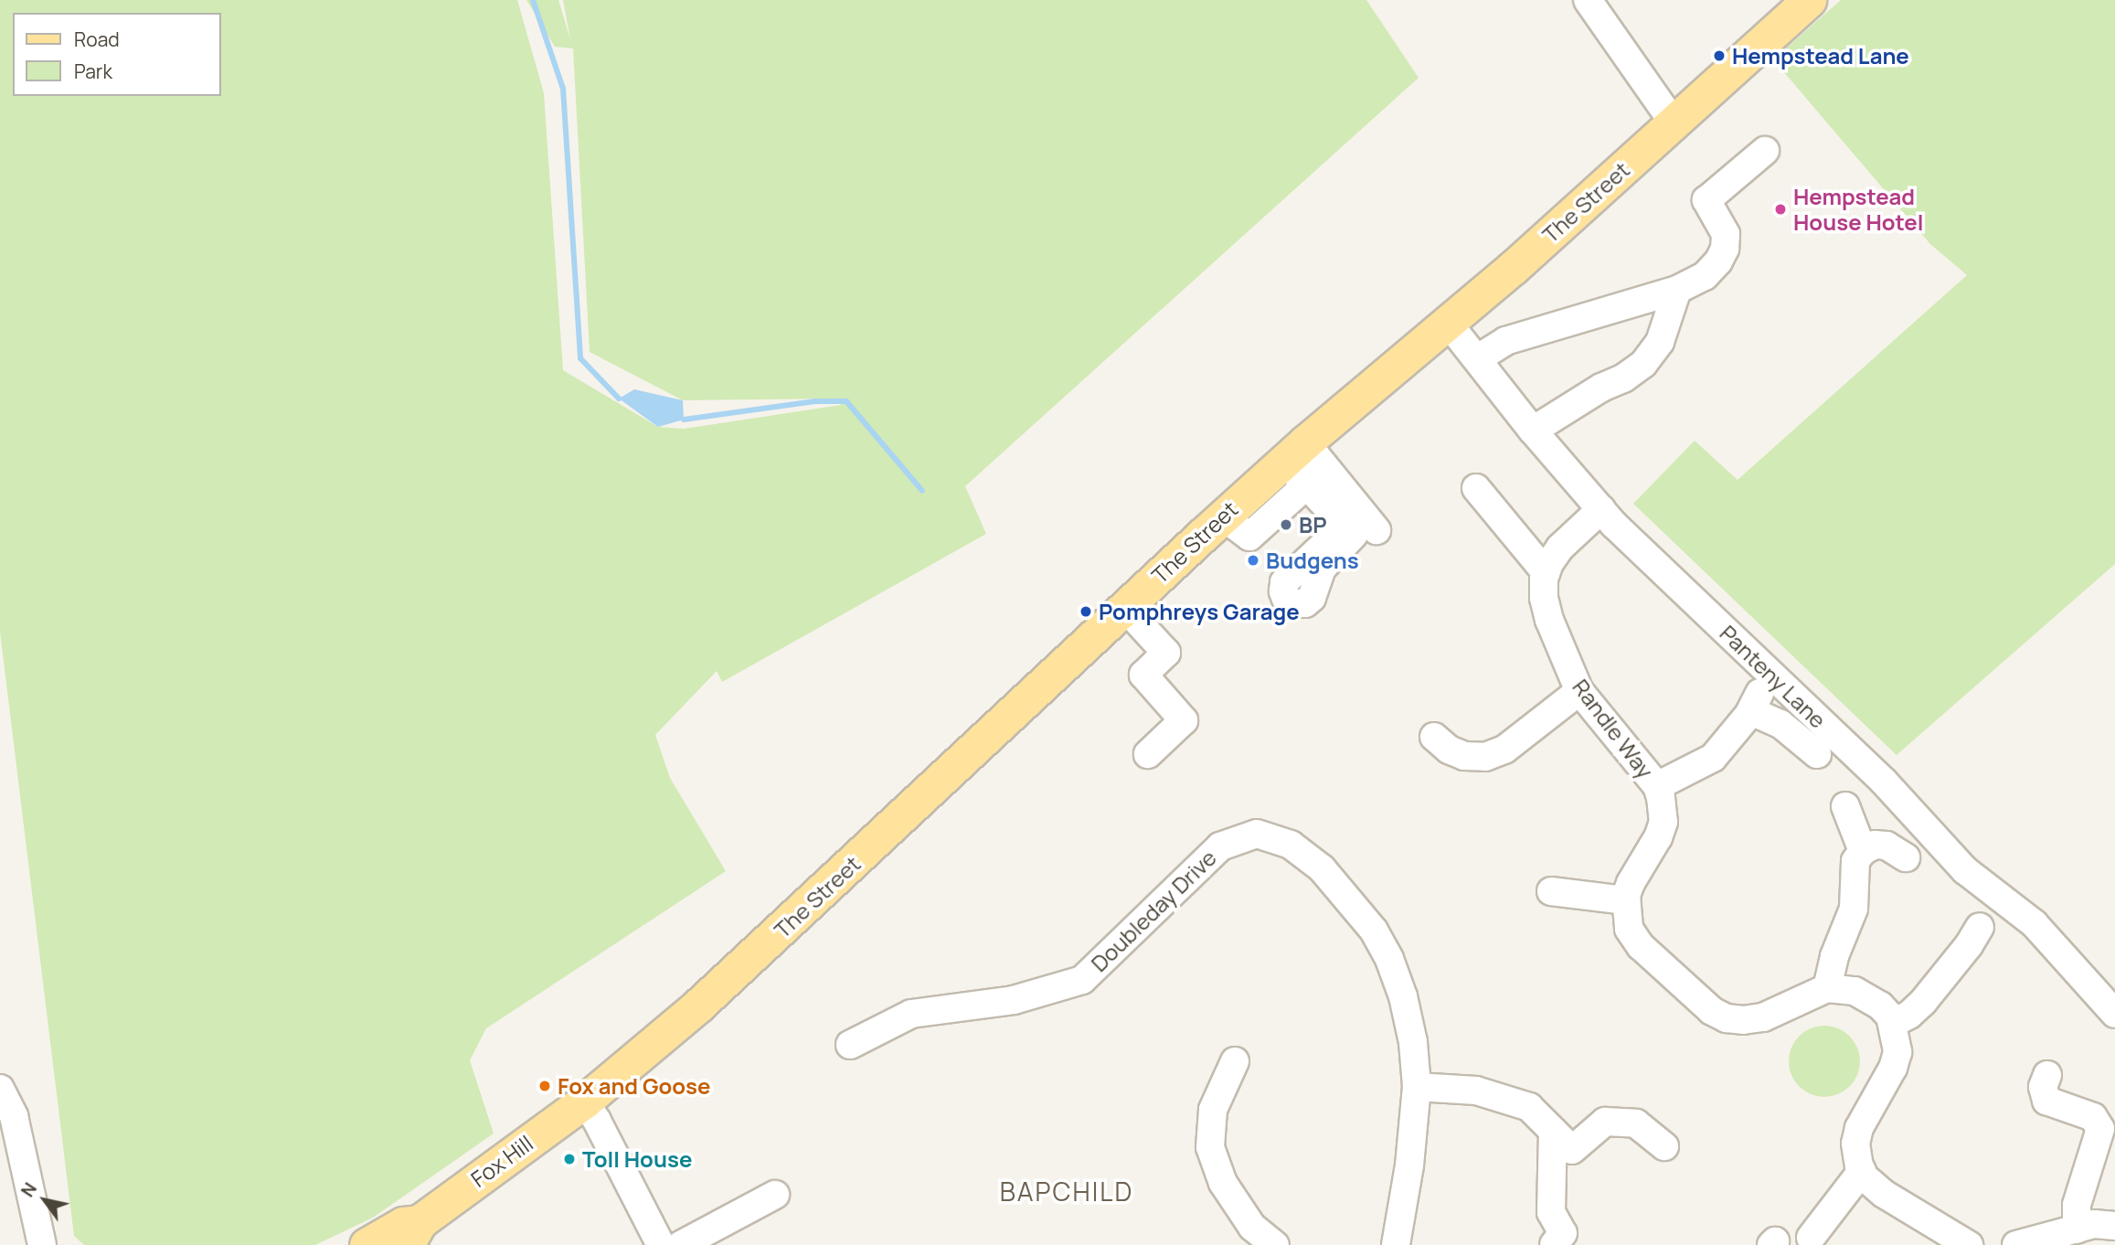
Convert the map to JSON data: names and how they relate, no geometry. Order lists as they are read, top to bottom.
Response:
{
  "streets": {
    "main road": ["The Street", "Fox Hill"],
    "street": ["Panteny Lane", "Randle Way", "Doubleday Drive"]
  },
  "crossings": [
    ["The Street", "Panteny Lane"],
    ["The Street", "Fox Hill"]
  ],
  "districts": ["BAPCHILD"],
  "places": [
    "Hempstead Lane",
    "Hempstead House Hotel",
    "BP",
    "Budgens",
    "Pomphreys Garage",
    "Fox and Goose",
    "Toll House"
  ],
  "legend": ["Road", "Park"],
  "north": "top left"
}
